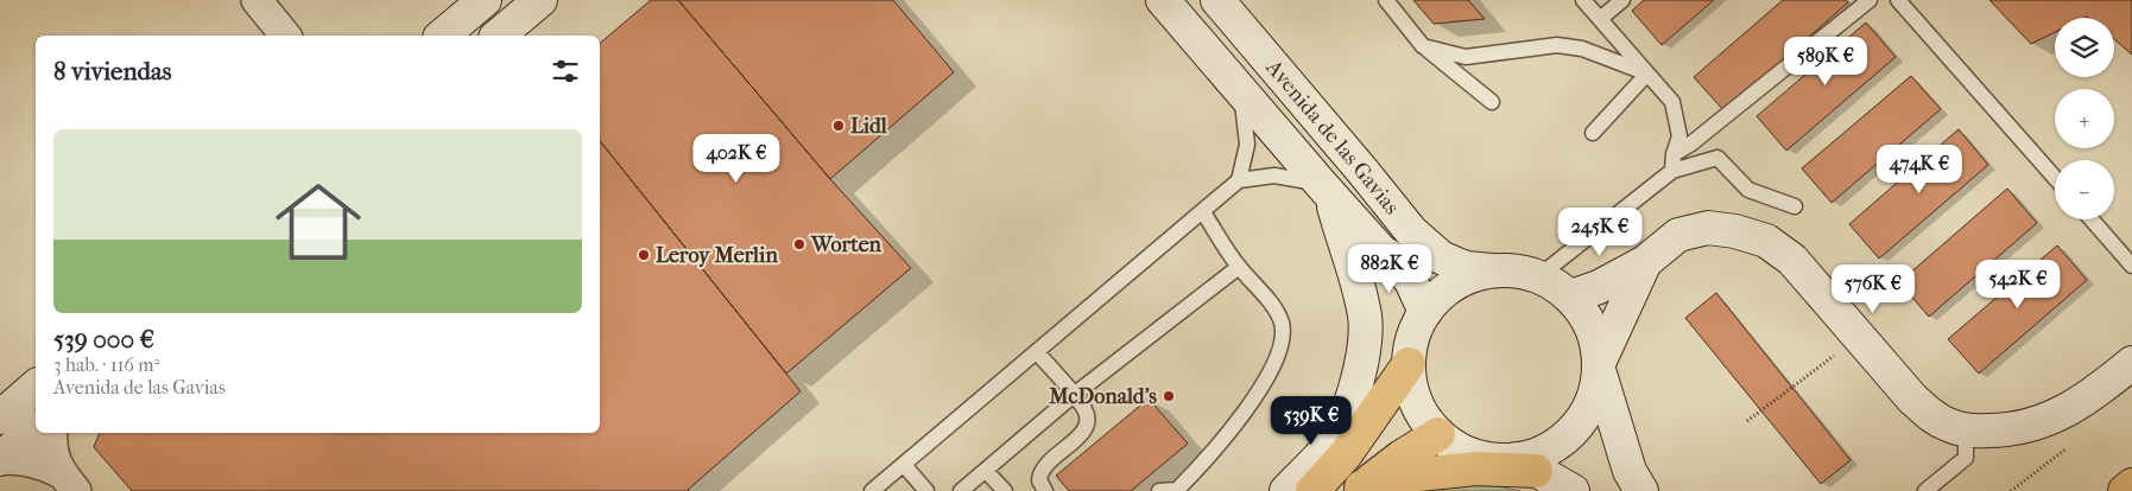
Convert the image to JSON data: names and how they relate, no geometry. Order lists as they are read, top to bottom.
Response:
{
  "streets": {
    "street": ["Avenida de las Gavias"]
  },
  "places": [
    "Lidl",
    "Worten",
    "Leroy Merlin",
    "McDonald's"
  ],
  "page": {
    "map_buttons": ["+", "−"],
    "heading": "8 viviendas",
    "price": [
      "589K €",
      "402K €",
      "474K €",
      "245K €",
      "882K €",
      "542K €",
      "576K €",
      "539K €"
    ],
    "list": [
      {
        "name": "539 000 €",
        "note": "3 hab. · 116 m² · Avenida de las Gavias"
      }
    ]
  }
}
